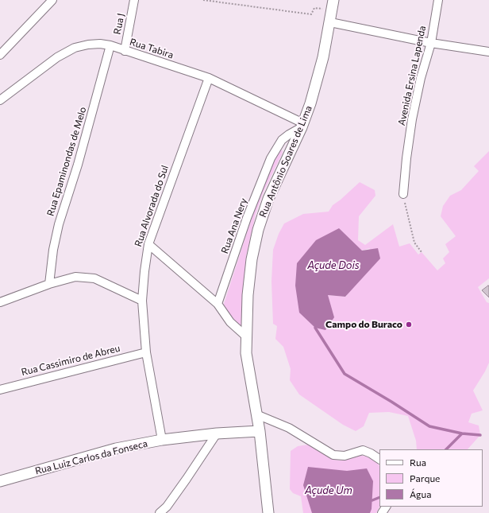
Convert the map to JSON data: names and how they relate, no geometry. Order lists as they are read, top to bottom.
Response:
{
  "streets": {
    "street": [
      "Rua J",
      "Rua Tabira",
      "Avenida Ersina Lapenda",
      "Rua Epaminondas de Melo",
      "Rua Antônio Soares de Lima",
      "Rua Alvorada do Sul",
      "Rua Ana Nery",
      "Rua Cassimiro de Abreu",
      "Rua Luiz Carlos da Fonseca"
    ]
  },
  "crossings": [
    ["Rua J", "Rua Tabira"],
    ["Rua Tabira", "Rua Epaminondas de Melo"],
    ["Rua Tabira", "Rua Antônio Soares de Lima"],
    ["Rua Tabira", "Rua Alvorada do Sul"],
    ["Rua Tabira", "Rua Ana Nery"],
    ["Rua Antônio Soares de Lima", "Rua Ana Nery"],
    ["Rua Antônio Soares de Lima", "Rua Luiz Carlos da Fonseca"],
    ["Rua Alvorada do Sul", "Rua Cassimiro de Abreu"],
    ["Rua Alvorada do Sul", "Rua Luiz Carlos da Fonseca"]
  ],
  "water": ["Açude Dois", "Açude Um"],
  "places": ["Campo do Buraco"],
  "legend": ["Rua", "Parque", "Água"]
}
